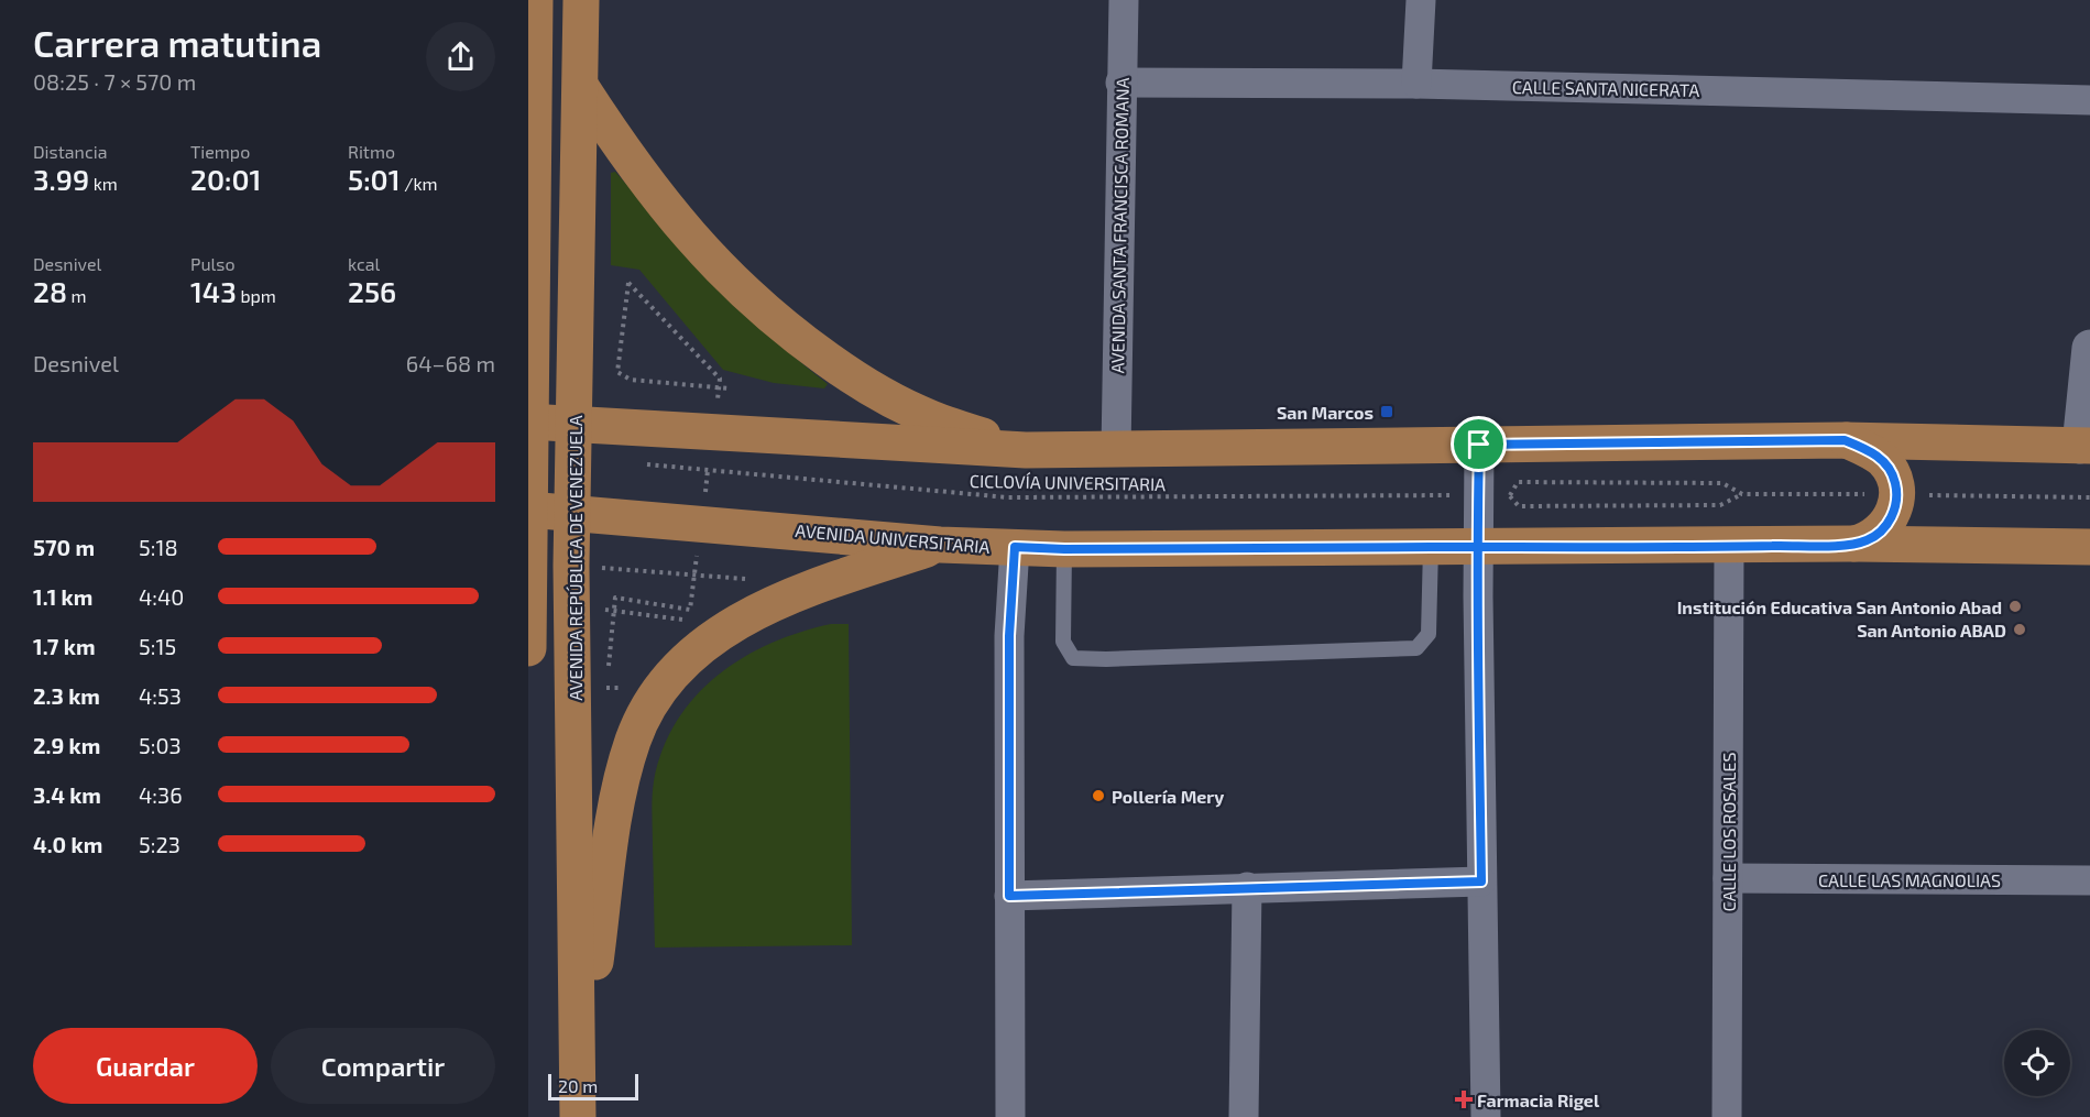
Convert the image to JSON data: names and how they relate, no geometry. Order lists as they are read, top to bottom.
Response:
{
  "streets": {
    "main road": ["AVENIDA UNIVERSITARIA", "AVENIDA REPÚBLICA DE VENEZUELA"],
    "street": [
      "CALLE SANTA NICERATA",
      "AVENIDA SANTA FRANCISCA ROMANA",
      "CALLE LOS ROSALES",
      "CALLE LAS MAGNOLIAS"
    ],
    "path": ["CICLOVÍA UNIVERSITARIA"]
  },
  "crossings": [
    ["CALLE SANTA NICERATA", "AVENIDA SANTA FRANCISCA ROMANA"],
    ["AVENIDA UNIVERSITARIA", "AVENIDA REPÚBLICA DE VENEZUELA"],
    ["AVENIDA UNIVERSITARIA", "CALLE LOS ROSALES"],
    ["CALLE LOS ROSALES", "CALLE LAS MAGNOLIAS"]
  ],
  "places": {
    "transit": ["San Marcos"],
    "other": ["Institución Educativa San Antonio Abad", "San Antonio ABAD", "Pollería Mery"],
    "health": ["Farmacia Rigel"]
  },
  "scale_bar": "20 m",
  "page": {
    "heading": ["Carrera matutina", "08:25 · 7 × 570 m"],
    "stats": [
      ["Distancia", "3.99 km"],
      ["Tiempo", "20:01"],
      ["Ritmo", "5:01 /km"],
      ["Desnivel", "28 m"],
      ["Pulso", "143 bpm"],
      ["kcal", "256"]
    ],
    "chart": ["Desnivel", "64–68 m"],
    "list": [
      {
        "name": "570 m",
        "note": "5:18"
      },
      {
        "name": "1.1 km",
        "note": "4:40"
      },
      {
        "name": "1.7 km",
        "note": "5:15"
      },
      {
        "name": "2.3 km",
        "note": "4:53"
      },
      {
        "name": "2.9 km",
        "note": "5:03"
      },
      {
        "name": "3.4 km",
        "note": "4:36"
      },
      {
        "name": "4.0 km",
        "note": "5:23"
      }
    ],
    "buttons": ["Guardar", "Compartir"],
    "scale": "20 m"
  }
}
